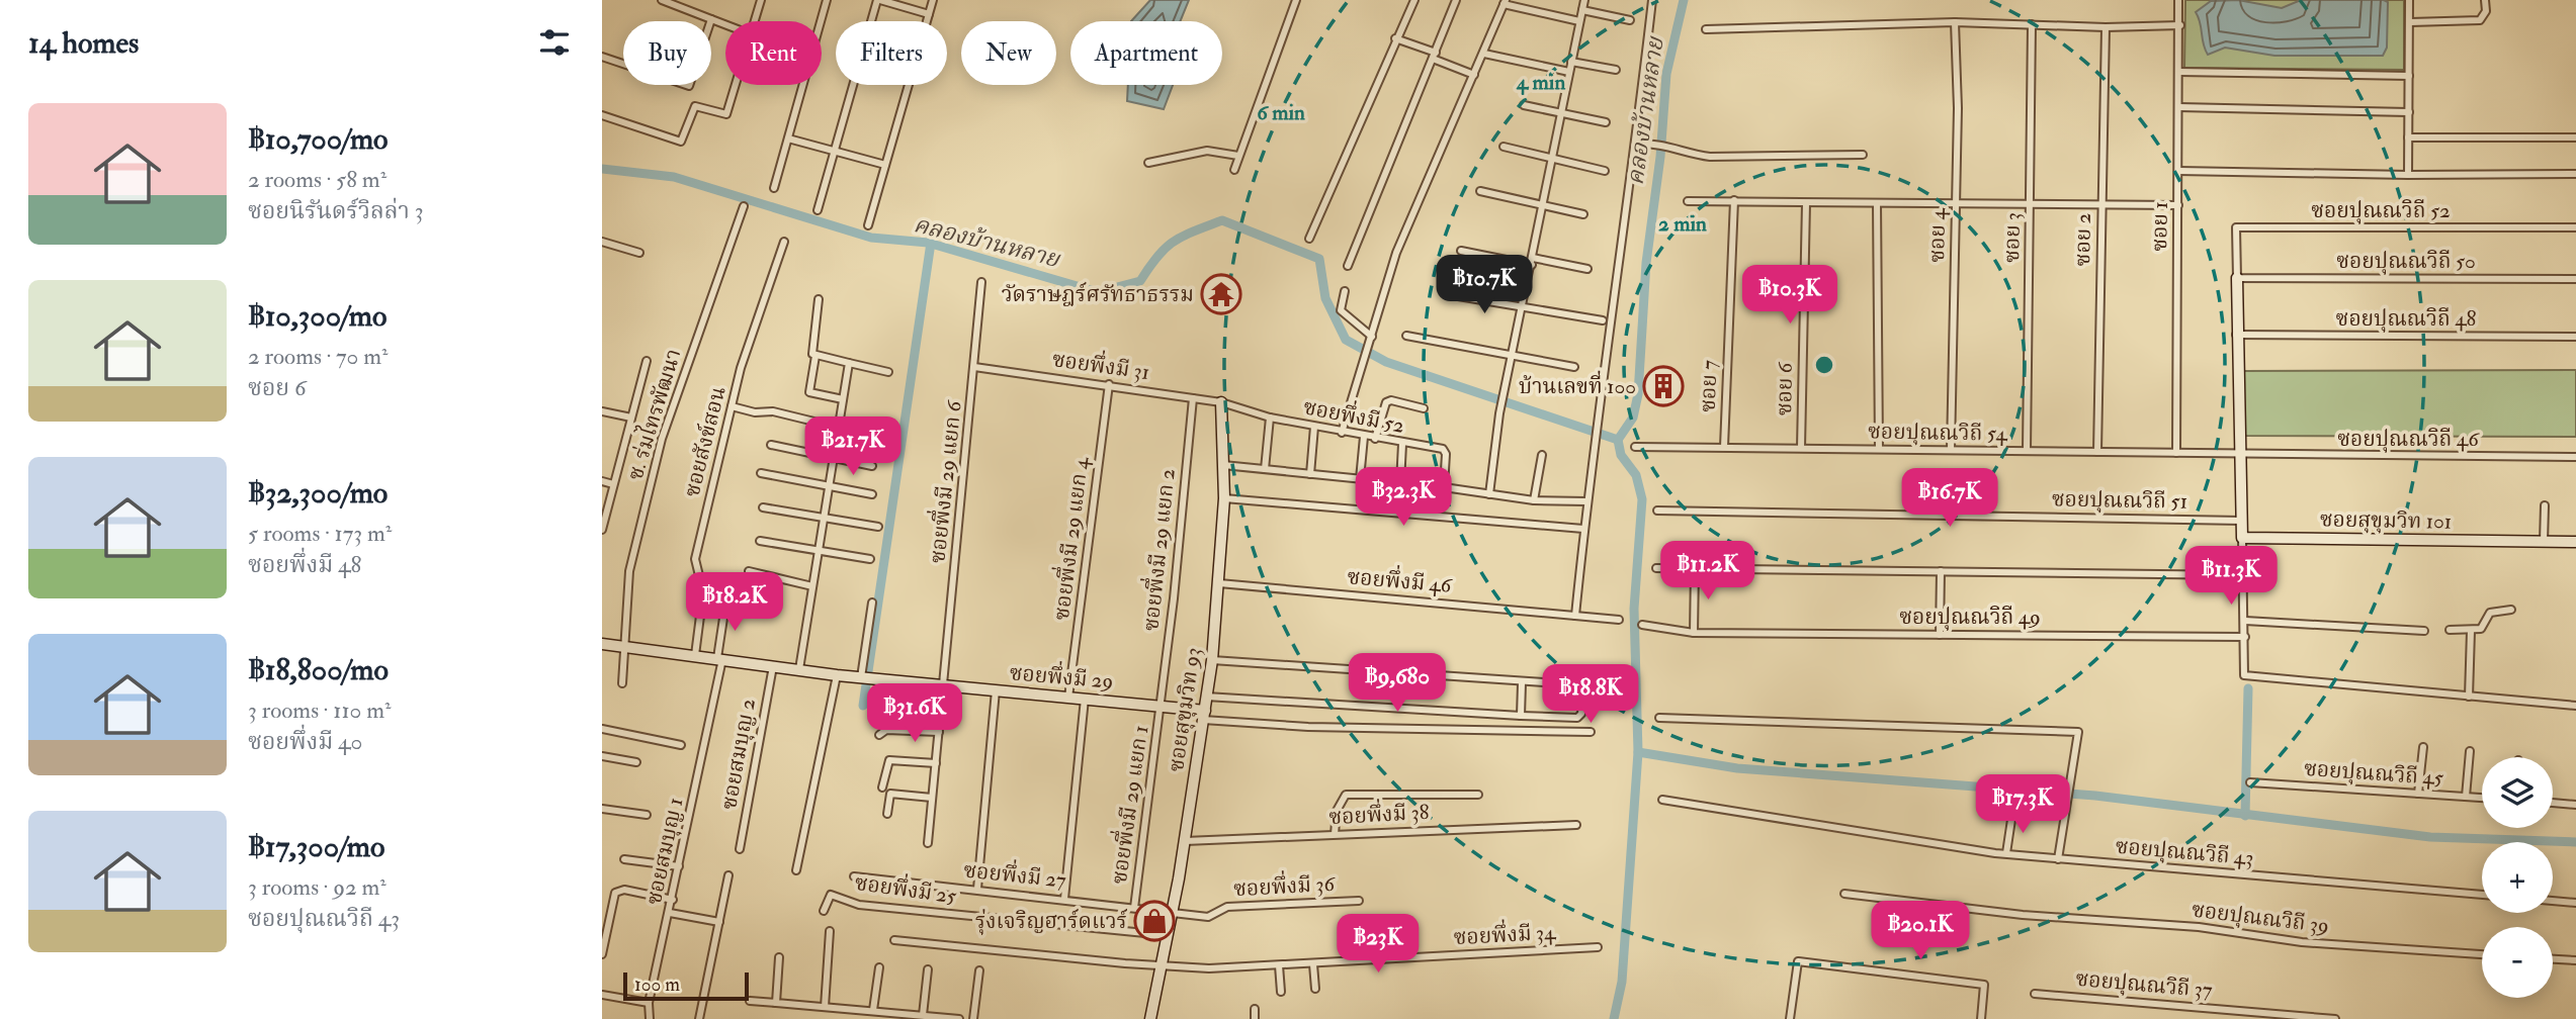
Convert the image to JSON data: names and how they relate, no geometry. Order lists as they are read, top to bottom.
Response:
{
  "streets": {
    "street": [
      "ซอยปุณณวิถี 52",
      "ซอย 1",
      "ซอย 4",
      "ซอย 3",
      "ซอย 2",
      "ซอยปุณณวิถี 50",
      "ซอยปุณณวิถี 48",
      "ซอยพึ่งมี 31",
      "ซอย 7",
      "ซอย 6",
      "ซ. ร่มไทรพัฒนา",
      "ซอยพึ่งมี 52",
      "ซอยปุณณวิถี 54",
      "ซอยปุณณวิถี 46",
      "ซอยสังข์สอน",
      "ซอยพึ่งมี 29 แยก 6",
      "ซอยปุณณวิถี 51",
      "ซอยสุขุมวิท 101",
      "ซอยพึ่งมี 29 แยก 4",
      "ซอยพึ่งมี 29 แยก 2",
      "ซอยพึ่งมี 46",
      "ซอยปุณณวิถี 49",
      "ซอยพึ่งมี 29",
      "ซอยสุขุมวิท 93",
      "ซอยสมบุญ 2",
      "ซอยปุณณวิถี 45",
      "ซอยพึ่งมี 29 แยก 1",
      "ซอยพึ่งมี 38",
      "ซอยสมบุญ 1",
      "ซอยปุณณวิถี 43",
      "ซอยพึ่งมี 27",
      "ซอยพึ่งมี 36",
      "ซอยพึ่งมี 25",
      "ซอยปุณณวิถี 39",
      "ซอยพึ่งมี 34",
      "ซอยปุณณวิถี 37"
    ]
  },
  "crossings": [
    ["ซอยปุณณวิถี 52", "ซอยปุณณวิถี 50"],
    ["ซอย 1", "ซอยปุณณวิถี 54"],
    ["ซอย 4", "ซอยปุณณวิถี 54"],
    ["ซอย 3", "ซอยปุณณวิถี 54"],
    ["ซอย 2", "ซอยปุณณวิถี 54"],
    ["ซอยพึ่งมี 31", "ซอยพึ่งมี 52"],
    ["ซอยพึ่งมี 31", "ซอยพึ่งมี 29 แยก 6"],
    ["ซอยพึ่งมี 31", "ซอยพึ่งมี 29 แยก 4"],
    ["ซอยพึ่งมี 31", "ซอยพึ่งมี 29 แยก 2"],
    ["ซอยพึ่งมี 31", "ซอยสุขุมวิท 93"],
    ["ซอย 7", "ซอยปุณณวิถี 54"],
    ["ซอย 6", "ซอยปุณณวิถี 54"],
    ["ซ. ร่มไทรพัฒนา", "ซอยพึ่งมี 29"],
    ["ซอยพึ่งมี 52", "ซอยสุขุมวิท 93"],
    ["ซอยปุณณวิถี 54", "ซอยปุณณวิถี 46"],
    ["ซอยสังข์สอน", "ซอยพึ่งมี 29"],
    ["ซอยพึ่งมี 29 แยก 6", "ซอยพึ่งมี 29"],
    ["ซอยพึ่งมี 29 แยก 4", "ซอยพึ่งมี 29"],
    ["ซอยพึ่งมี 29 แยก 2", "ซอยพึ่งมี 29"],
    ["ซอยพึ่งมี 29 แยก 2", "ซอยพึ่งมี 29 แยก 1"],
    ["ซอยพึ่งมี 46", "ซอยสุขุมวิท 93"],
    ["ซอยพึ่งมี 29", "ซอยสุขุมวิท 93"],
    ["ซอยพึ่งมี 29", "ซอยสมบุญ 2"],
    ["ซอยพึ่งมี 29", "ซอยพึ่งมี 29 แยก 1"],
    ["ซอยพึ่งมี 29", "ซอยสมบุญ 1"],
    ["ซอยสุขุมวิท 93", "ซอยพึ่งมี 38"],
    ["ซอยสุขุมวิท 93", "ซอยพึ่งมี 27"],
    ["ซอยสุขุมวิท 93", "ซอยพึ่งมี 36"],
    ["ซอยสุขุมวิท 93", "ซอยพึ่งมี 25"],
    ["ซอยสุขุมวิท 93", "ซอยพึ่งมี 34"],
    ["ซอยพึ่งมี 29 แยก 1", "ซอยพึ่งมี 27"],
    ["ซอยพึ่งมี 27", "ซอยพึ่งมี 36"]
  ],
  "water": ["คลองบ้านหลาย"],
  "places": {
    "temple": ["วัดราษฎร์ศรัทธาธรรม"],
    "building": ["บ้านเลขที่ 100"],
    "shop": ["รุ่งเจริญฮาร์ดแวร์"]
  },
  "scale_bar": "100 m",
  "page": {
    "heading": "14 homes",
    "chip": [
      "Buy",
      "Rent",
      "Filters",
      "New",
      "Apartment"
    ],
    "list": [
      {
        "name": "฿10,700/mo",
        "note": "2 rooms · 58 m² · ซอยนิรันดร์วิลล่า 3"
      },
      {
        "name": "฿10,300/mo",
        "note": "2 rooms · 70 m² · ซอย 6"
      },
      {
        "name": "฿32,300/mo",
        "note": "5 rooms · 173 m² · ซอยพึ่งมี 48"
      },
      {
        "name": "฿18,800/mo",
        "note": "3 rooms · 110 m² · ซอยพึ่งมี 40"
      },
      {
        "name": "฿17,300/mo",
        "note": "3 rooms · 92 m² · ซอยปุณณวิถี 43"
      }
    ],
    "price": [
      "฿10.7K",
      "฿10.3K",
      "฿21.7K",
      "฿32.3K",
      "฿16.7K",
      "฿11.2K",
      "฿11.3K",
      "฿18.2K",
      "฿9,680",
      "฿18.8K",
      "฿31.6K",
      "฿17.3K",
      "฿20.1K",
      "฿23K"
    ],
    "map_buttons": ["+", "−"],
    "scale": "100 m"
  },
  "rings": ["4 min", "6 min", "2 min"]
}
